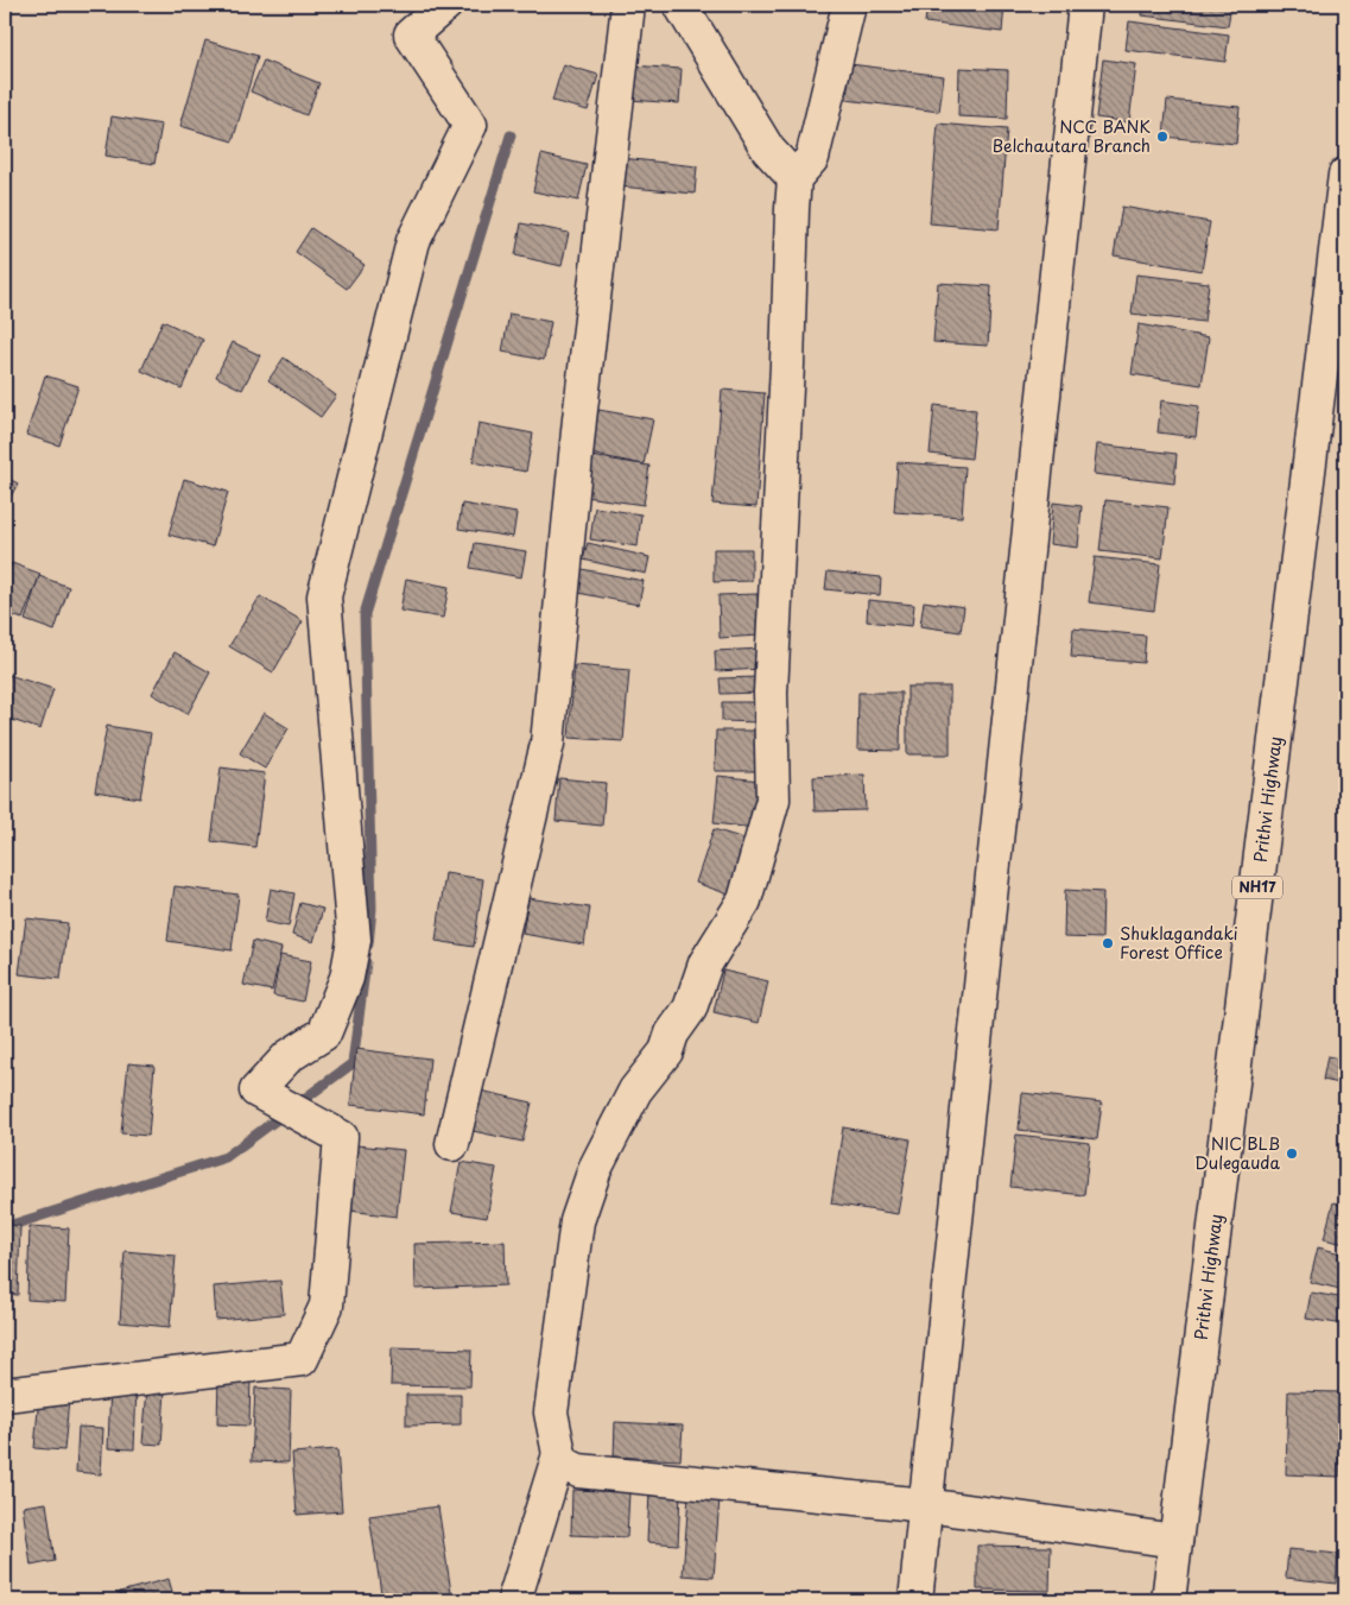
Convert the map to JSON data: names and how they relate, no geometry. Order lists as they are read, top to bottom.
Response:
{
  "streets": {
    "main road": ["Prithvi Highway", "NH17"]
  },
  "places": ["NCC BANK Belchautara Branch", "Shuklagandaki Forest Office", "NIC BLB Dulegauda"]
}
